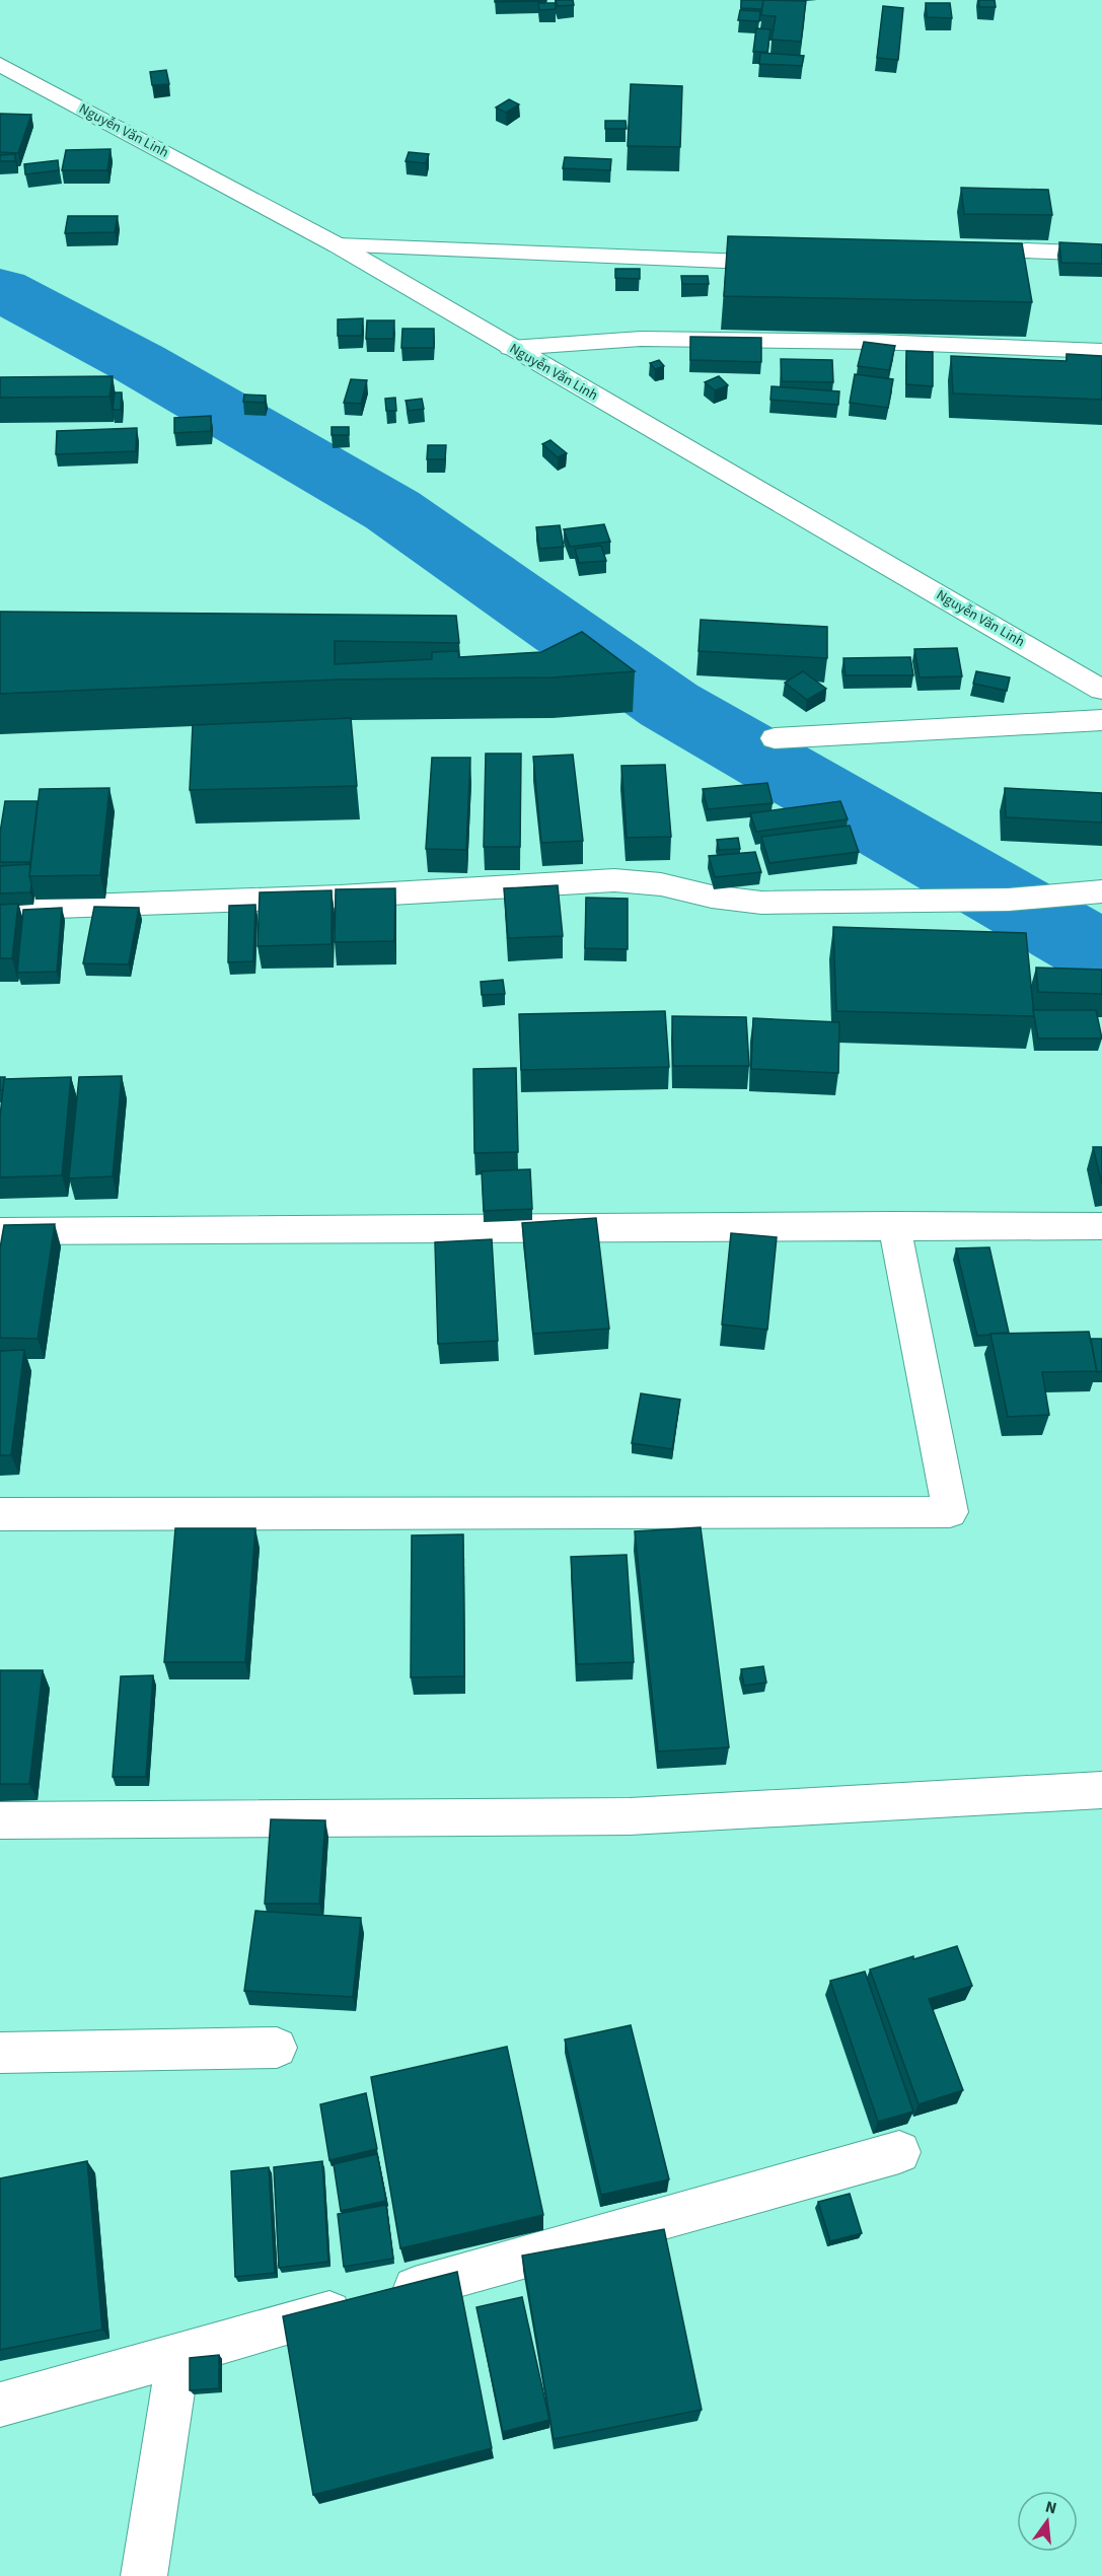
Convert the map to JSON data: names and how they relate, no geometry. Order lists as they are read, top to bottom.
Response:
{
  "streets": {
    "main road": ["Nguyễn Văn Linh"]
  },
  "north": "top"
}
